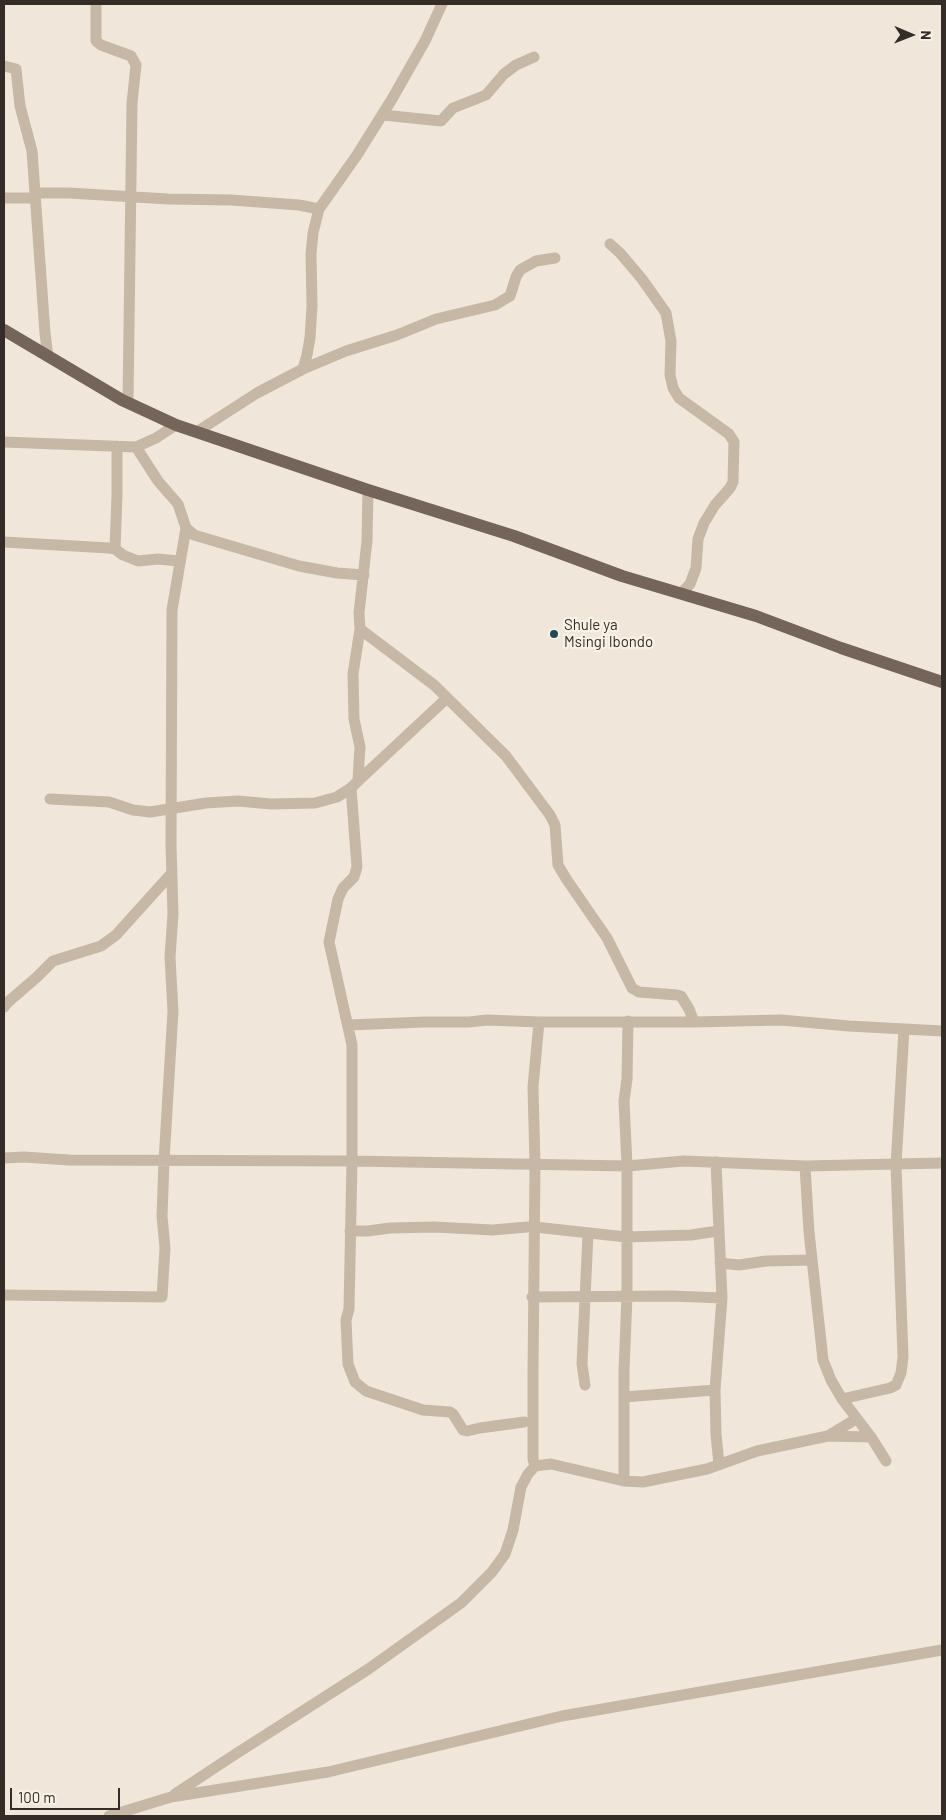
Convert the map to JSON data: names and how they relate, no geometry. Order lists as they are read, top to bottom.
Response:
{
  "places": ["Shule ya Msingi Ibondo"],
  "scale_bar": "100 m",
  "north": "right"
}
